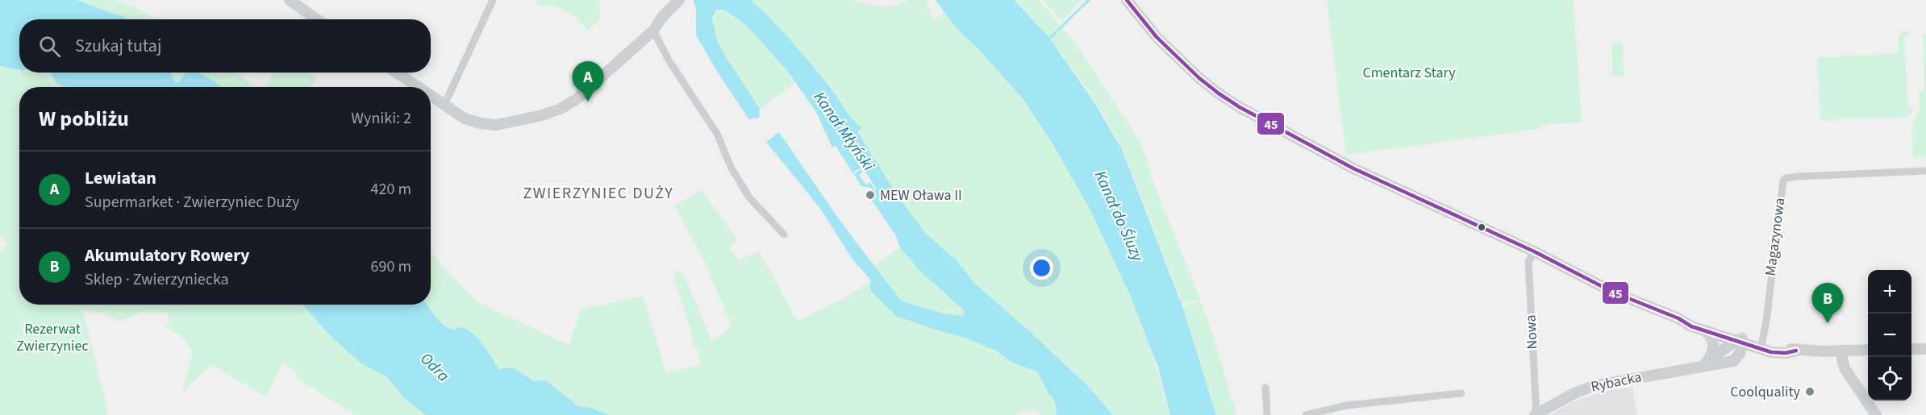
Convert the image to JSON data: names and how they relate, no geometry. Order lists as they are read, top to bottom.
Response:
{
  "streets": {
    "street": ["Magazynowa", "Nowa", "Rybacka"]
  },
  "crossings": [
    ["Nowa", "Rybacka"]
  ],
  "districts": ["ZWIERZYNIEC DUŻY"],
  "water": ["Kanał Młyński", "Kanał do Śluzy", "Odra"],
  "parks": ["Cmentarz Stary", "Rezerwat Zwierzyniec"],
  "places": ["MEW Oława II", "Coolquality"],
  "lines": ["transit line 45"],
  "page": {
    "search": "Szukaj tutaj",
    "pins": ["A", "B"],
    "heading": ["W pobliżu", "Wyniki: 2"],
    "list": [
      {
        "mark": "A",
        "name": "Lewiatan",
        "note": "Supermarket · Zwierzyniec Duży",
        "value": "420 m"
      },
      {
        "mark": "B",
        "name": "Akumulatory Rowery",
        "note": "Sklep · Zwierzyniecka",
        "value": "690 m"
      }
    ],
    "map_buttons": ["+", "−"]
  }
}
